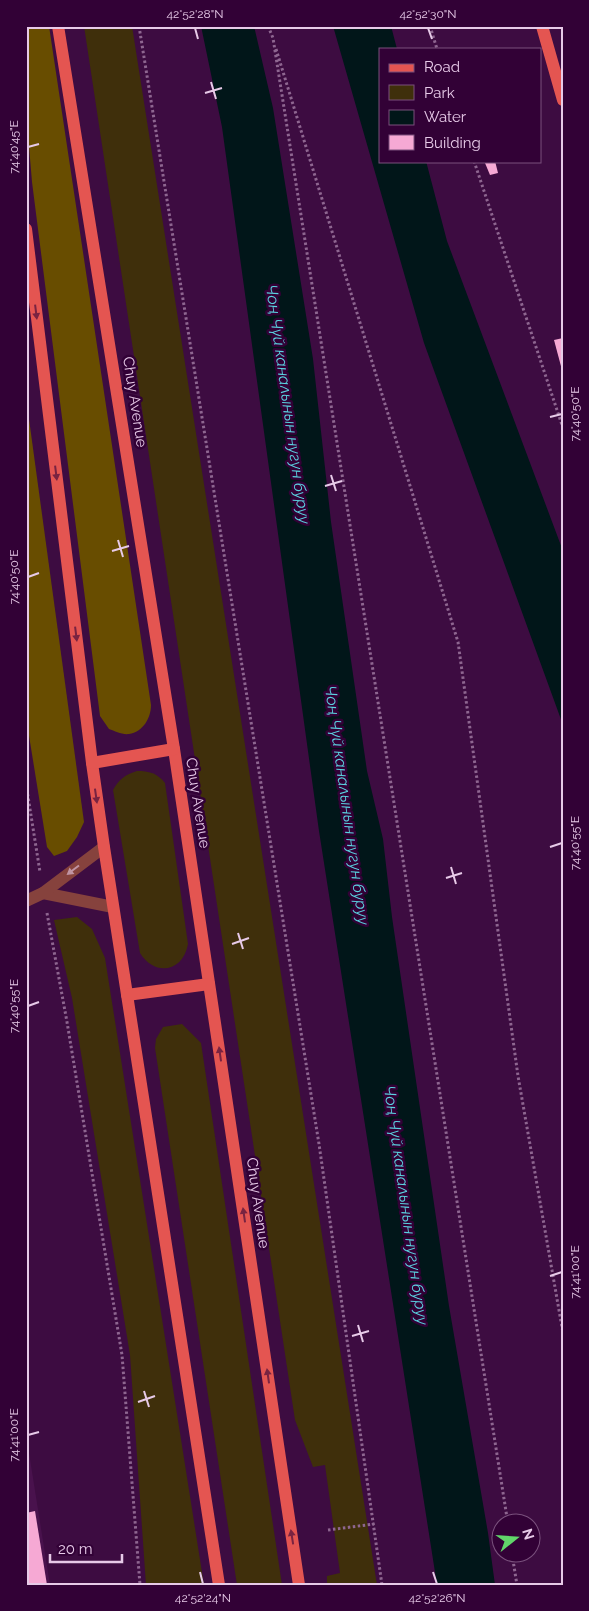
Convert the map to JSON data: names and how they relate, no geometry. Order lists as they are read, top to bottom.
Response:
{
  "streets": {
    "main road": ["Chuy Avenue"]
  },
  "water": ["Чоң Чүй каналынын нугун буруу"],
  "legend": [
    "Road",
    "Park",
    "Water",
    "Building"
  ],
  "scale_bar": "20 m",
  "north": "right",
  "coordinates": [
    "42°52'28\"N",
    "42°52'30\"N",
    "74°40'45\"E",
    "74°40'50\"E",
    "74°40'55\"E",
    "74°41'00\"E",
    "42°52'24\"N",
    "42°52'26\"N"
  ]
}
